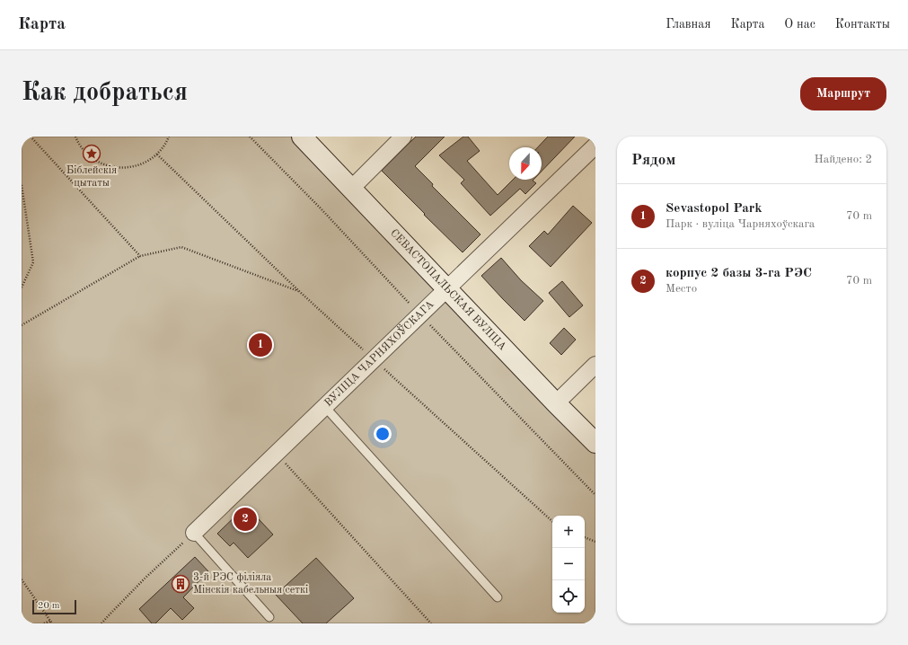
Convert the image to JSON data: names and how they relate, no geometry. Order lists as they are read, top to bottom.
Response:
{
  "streets": {
    "street": ["СЕВАСТОПАЛЬСКАЯ ВУЛІЦА", "ВУЛІЦА ЧАРНЯХОЎСКАГА"]
  },
  "crossings": [
    ["СЕВАСТОПАЛЬСКАЯ ВУЛІЦА", "ВУЛІЦА ЧАРНЯХОЎСКАГА"]
  ],
  "places": {
    "place": ["Біблейскія цытаты"],
    "building": ["3-й РЭС філіяла Мінскія кабельныя сеткі"]
  },
  "scale_bar": "20 m",
  "north": "bottom",
  "page": {
    "header": "Карта",
    "nav": [
      "Главная",
      "Карта",
      "О нас",
      "Контакты"
    ],
    "buttons": "Маршрут",
    "title": "Как добраться",
    "heading": ["Рядом", "Найдено: 2"],
    "list": [
      {
        "mark": "1",
        "name": "Sevastopol Park",
        "note": "Парк · вуліца Чарняхоўскага",
        "value": "70 m"
      },
      {
        "mark": "2",
        "name": "корпус 2 базы 3-га РЭС",
        "note": "Место",
        "value": "70 m"
      }
    ],
    "pins": ["1", "2"],
    "map_buttons": ["+", "−"],
    "scale": "20 m"
  }
}
